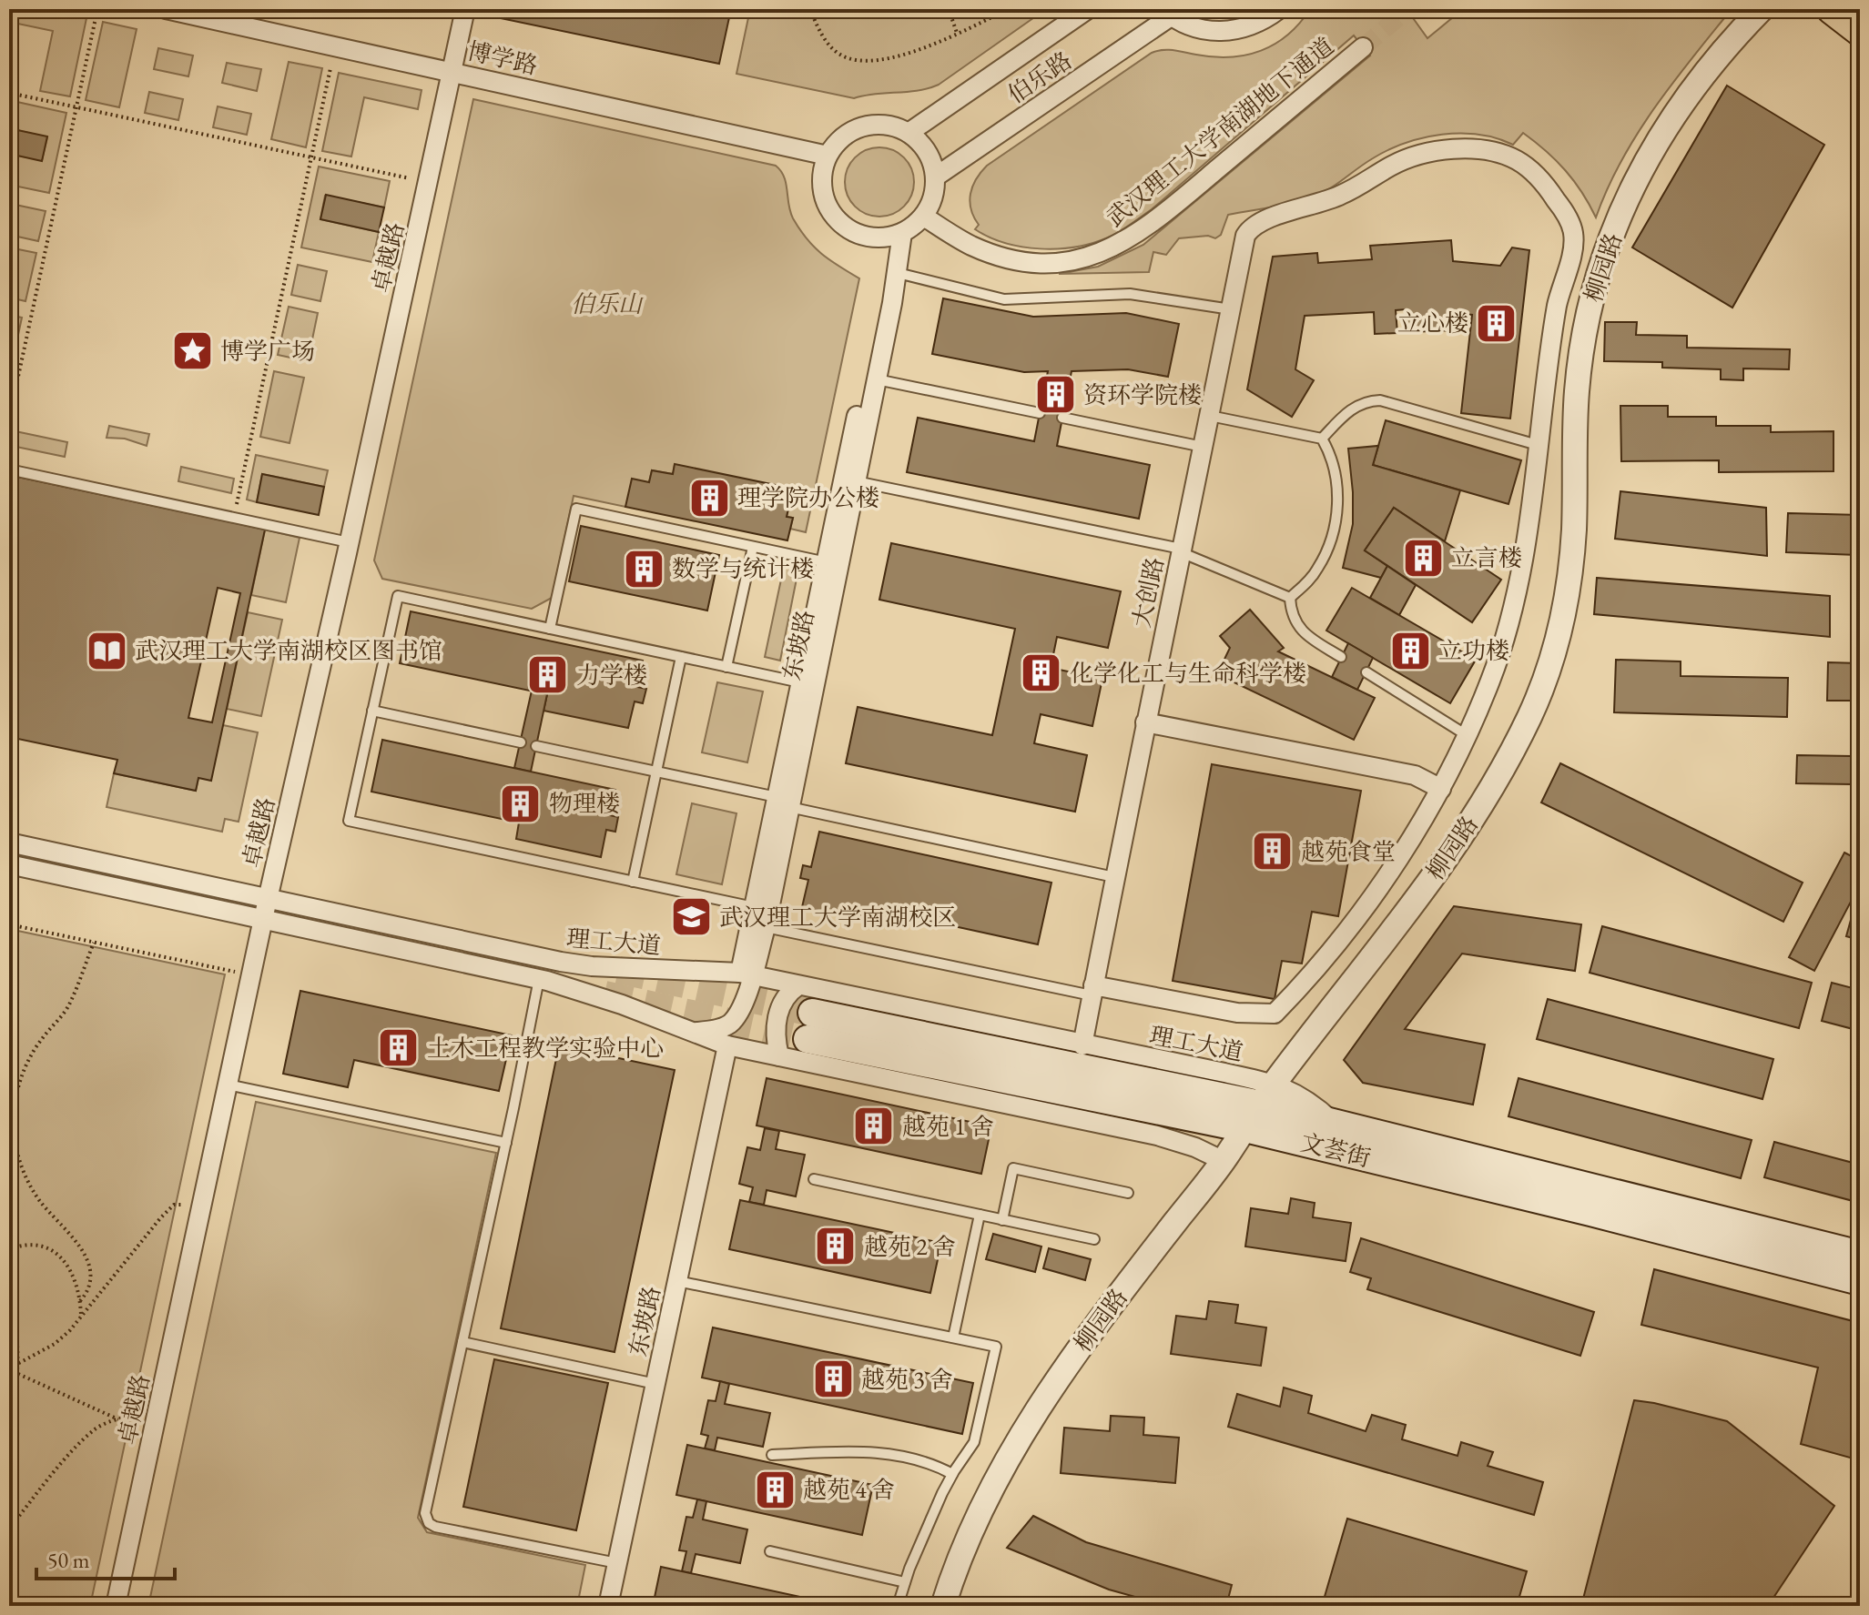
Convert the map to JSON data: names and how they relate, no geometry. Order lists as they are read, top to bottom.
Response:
{
  "streets": {
    "main road": ["文荟街"],
    "street": [
      "博学路",
      "伯乐路",
      "武汉理工大学南湖地下通道",
      "卓越路",
      "柳园路",
      "大创路",
      "东坡路",
      "理工大道"
    ]
  },
  "crossings": [
    ["博学路", "伯乐路"],
    ["博学路", "武汉理工大学南湖地下通道"],
    ["博学路", "卓越路"],
    ["博学路", "东坡路"],
    ["伯乐路", "武汉理工大学南湖地下通道"],
    ["伯乐路", "东坡路"],
    ["武汉理工大学南湖地下通道", "东坡路"],
    ["卓越路", "理工大道"],
    ["柳园路", "理工大道"],
    ["柳园路", "文荟街"],
    ["大创路", "理工大道"],
    ["东坡路", "理工大道"],
    ["理工大道", "文荟街"]
  ],
  "parks": ["伯乐山"],
  "places": {
    "building": [
      "立心楼",
      "资环学院楼",
      "理学院办公楼",
      "立言楼",
      "数学与统计楼",
      "立功楼",
      "化学化工与生命科学楼",
      "力学楼",
      "物理楼",
      "越苑食堂",
      "土木工程教学实验中心",
      "越苑 1 舍",
      "越苑 2 舍",
      "越苑 3 舍",
      "越苑 4 舍"
    ],
    "place": ["博学广场"],
    "library": ["武汉理工大学南湖校区图书馆"],
    "school or university": ["武汉理工大学南湖校区"]
  },
  "scale_bar": "50 m"
}
